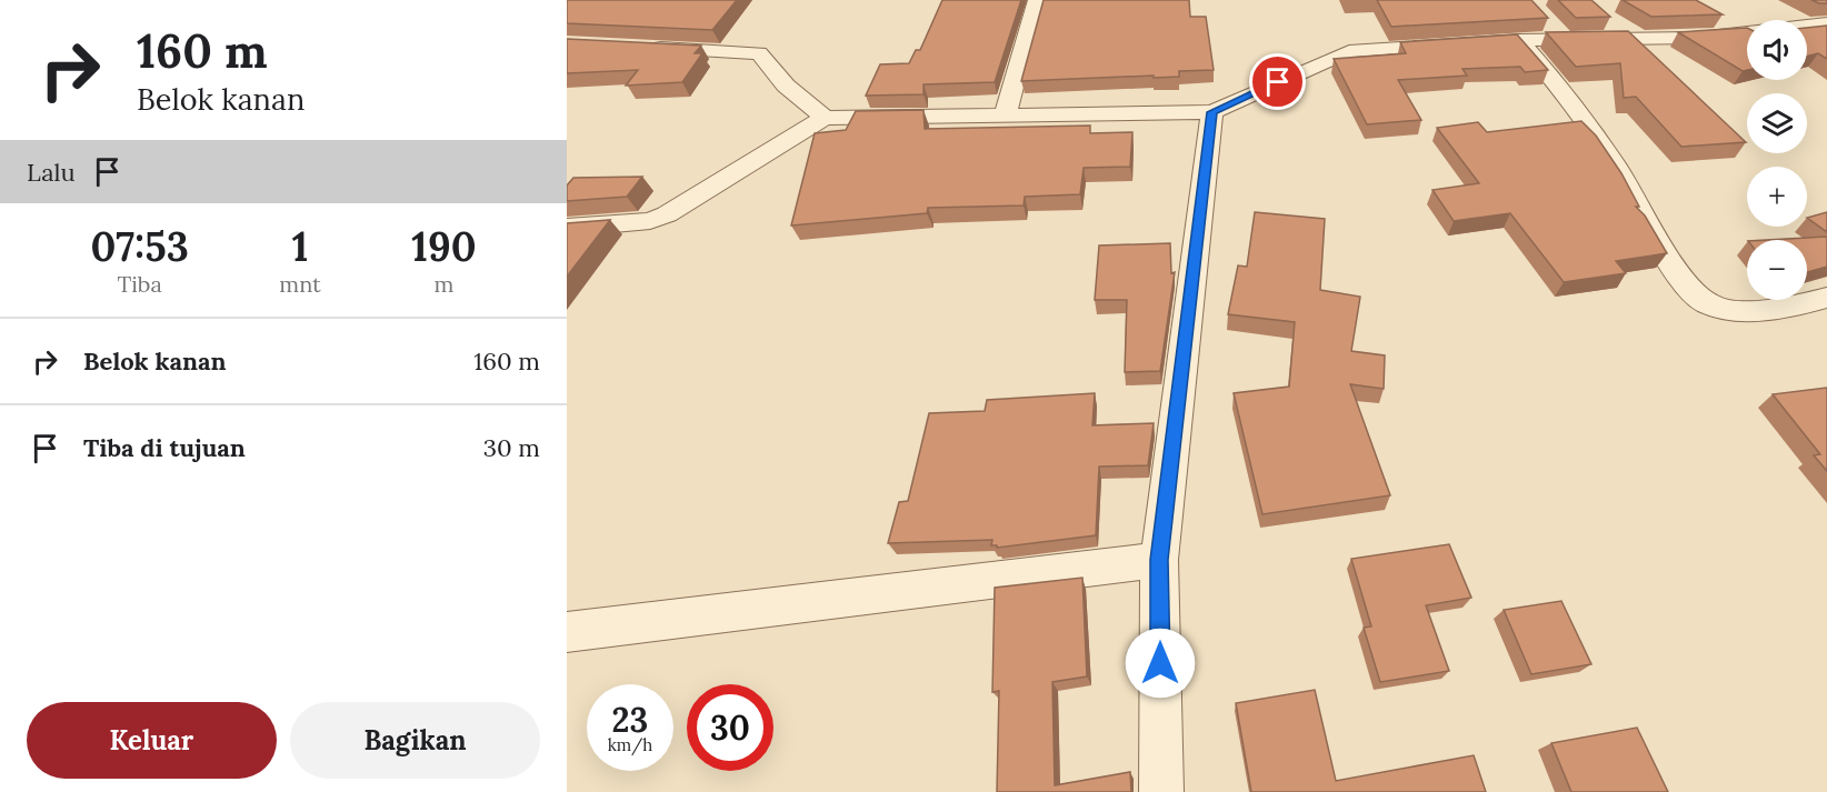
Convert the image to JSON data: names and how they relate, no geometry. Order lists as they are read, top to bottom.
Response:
{
  "page": {
    "turn": ["160 m", "Belok kanan"],
    "map_buttons": ["+", "−"],
    "then": "Lalu",
    "eta": [
      "07:53",
      "Tiba",
      "1",
      "mnt",
      "190",
      "m"
    ],
    "list": [
      {
        "name": "Belok kanan",
        "value": "160 m"
      },
      {
        "name": "Tiba di tujuan",
        "value": "30 m"
      }
    ],
    "speed": "23 km/h",
    "limit": "30",
    "buttons": ["Keluar", "Bagikan"]
  }
}
